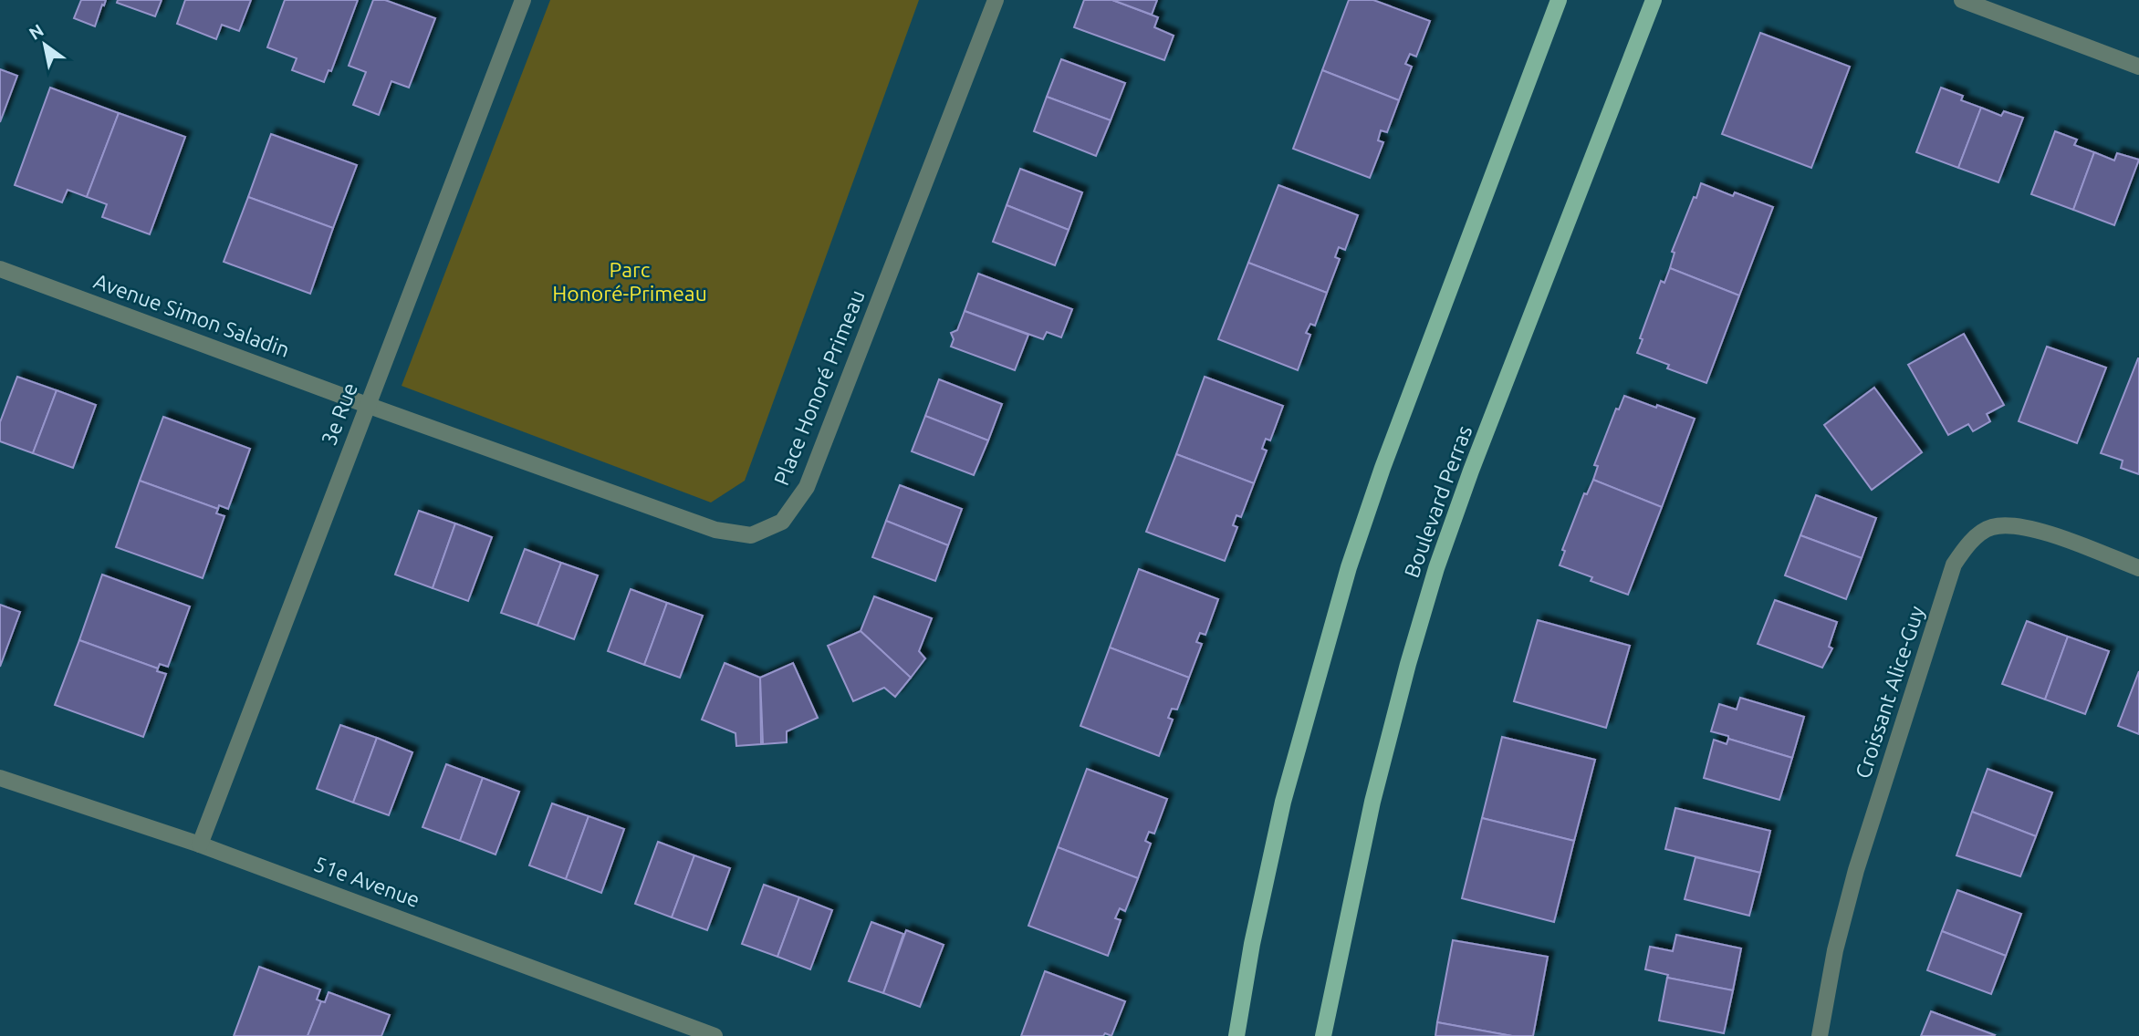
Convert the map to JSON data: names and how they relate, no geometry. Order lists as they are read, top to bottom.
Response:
{
  "streets": {
    "main road": ["Boulevard Perras"],
    "street": [
      "Avenue Simon Saladin",
      "Place Honoré Primeau",
      "3e Rue",
      "Croissant Alice-Guy",
      "51e Avenue"
    ]
  },
  "crossings": [
    ["Avenue Simon Saladin", "Place Honoré Primeau"],
    ["Avenue Simon Saladin", "3e Rue"],
    ["Place Honoré Primeau", "3e Rue"],
    ["3e Rue", "51e Avenue"]
  ],
  "parks": ["Parc Honoré-Primeau"],
  "north": "top left"
}
